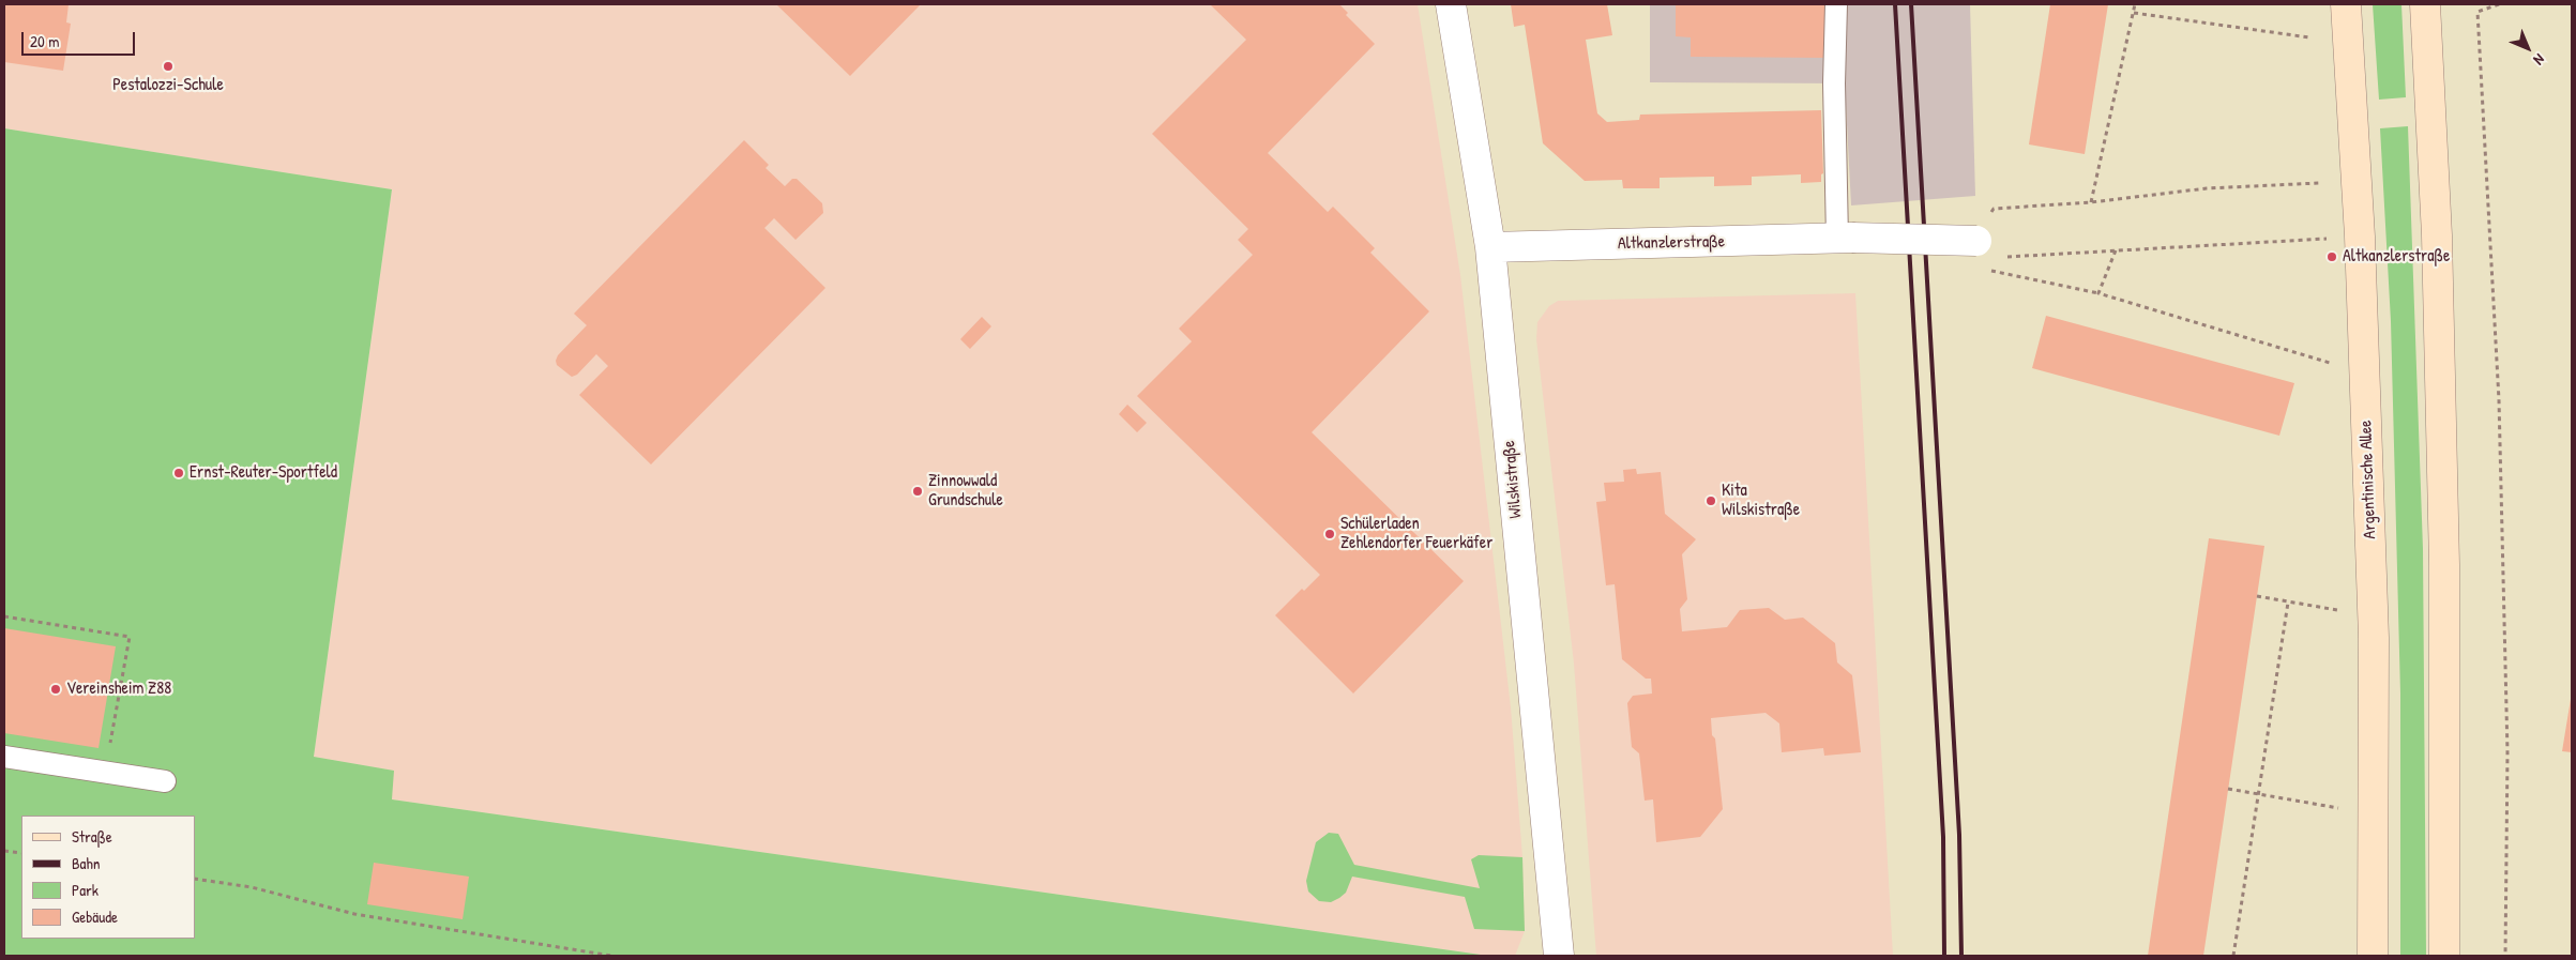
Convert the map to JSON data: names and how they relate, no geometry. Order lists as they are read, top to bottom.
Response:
{
  "streets": {
    "main road": ["Argentinische Allee"],
    "street": ["Altkanzlerstraße", "Wilskistraße"]
  },
  "crossings": [
    ["Altkanzlerstraße", "Wilskistraße"]
  ],
  "places": [
    "Pestalozzi-Schule",
    "Altkanzlerstraße",
    "Ernst-Reuter-Sportfeld",
    "Zinnowwald Grundschule",
    "Kita Wilskistraße",
    "Schülerladen Zehlendorfer Feuerkäfer",
    "Vereinsheim Z88"
  ],
  "legend": [
    "Straße",
    "Bahn",
    "Park",
    "Gebäude"
  ],
  "scale_bar": "20 m",
  "north": "bottom right"
}
